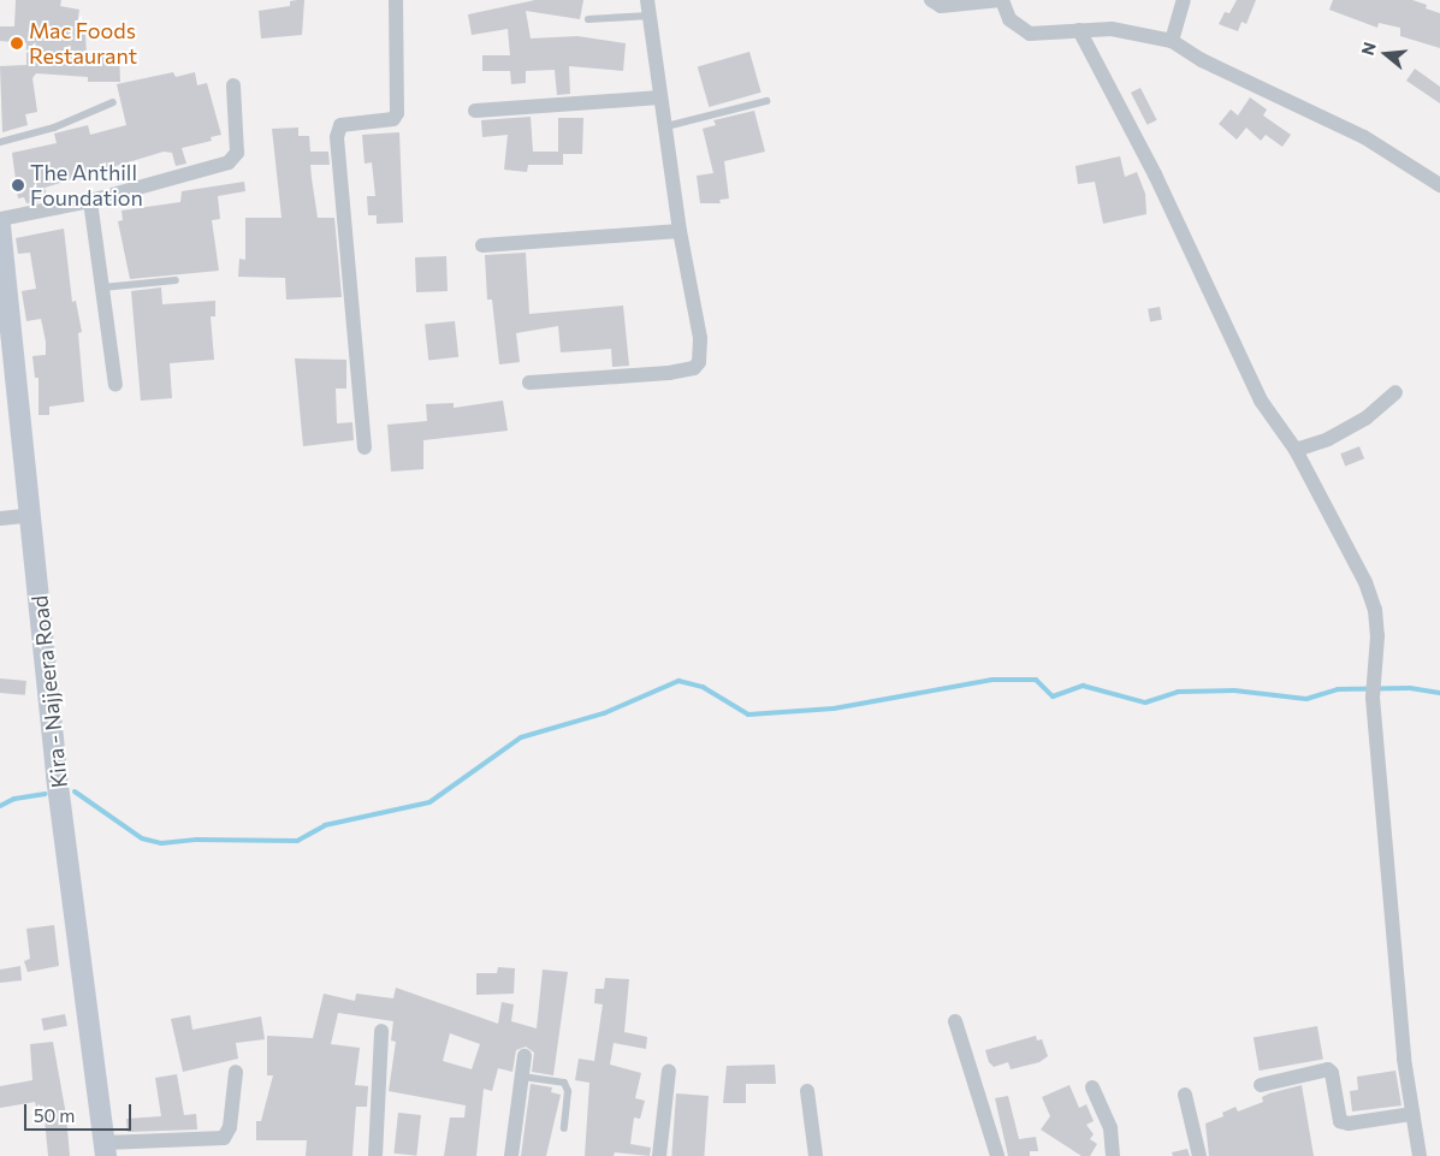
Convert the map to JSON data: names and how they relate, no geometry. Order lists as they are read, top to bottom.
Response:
{
  "streets": {
    "main road": ["Kira - Najjeera Road"]
  },
  "places": ["Mac Foods Restaurant", "The Anthill Foundation"],
  "scale_bar": "50 m",
  "north": "left"
}
